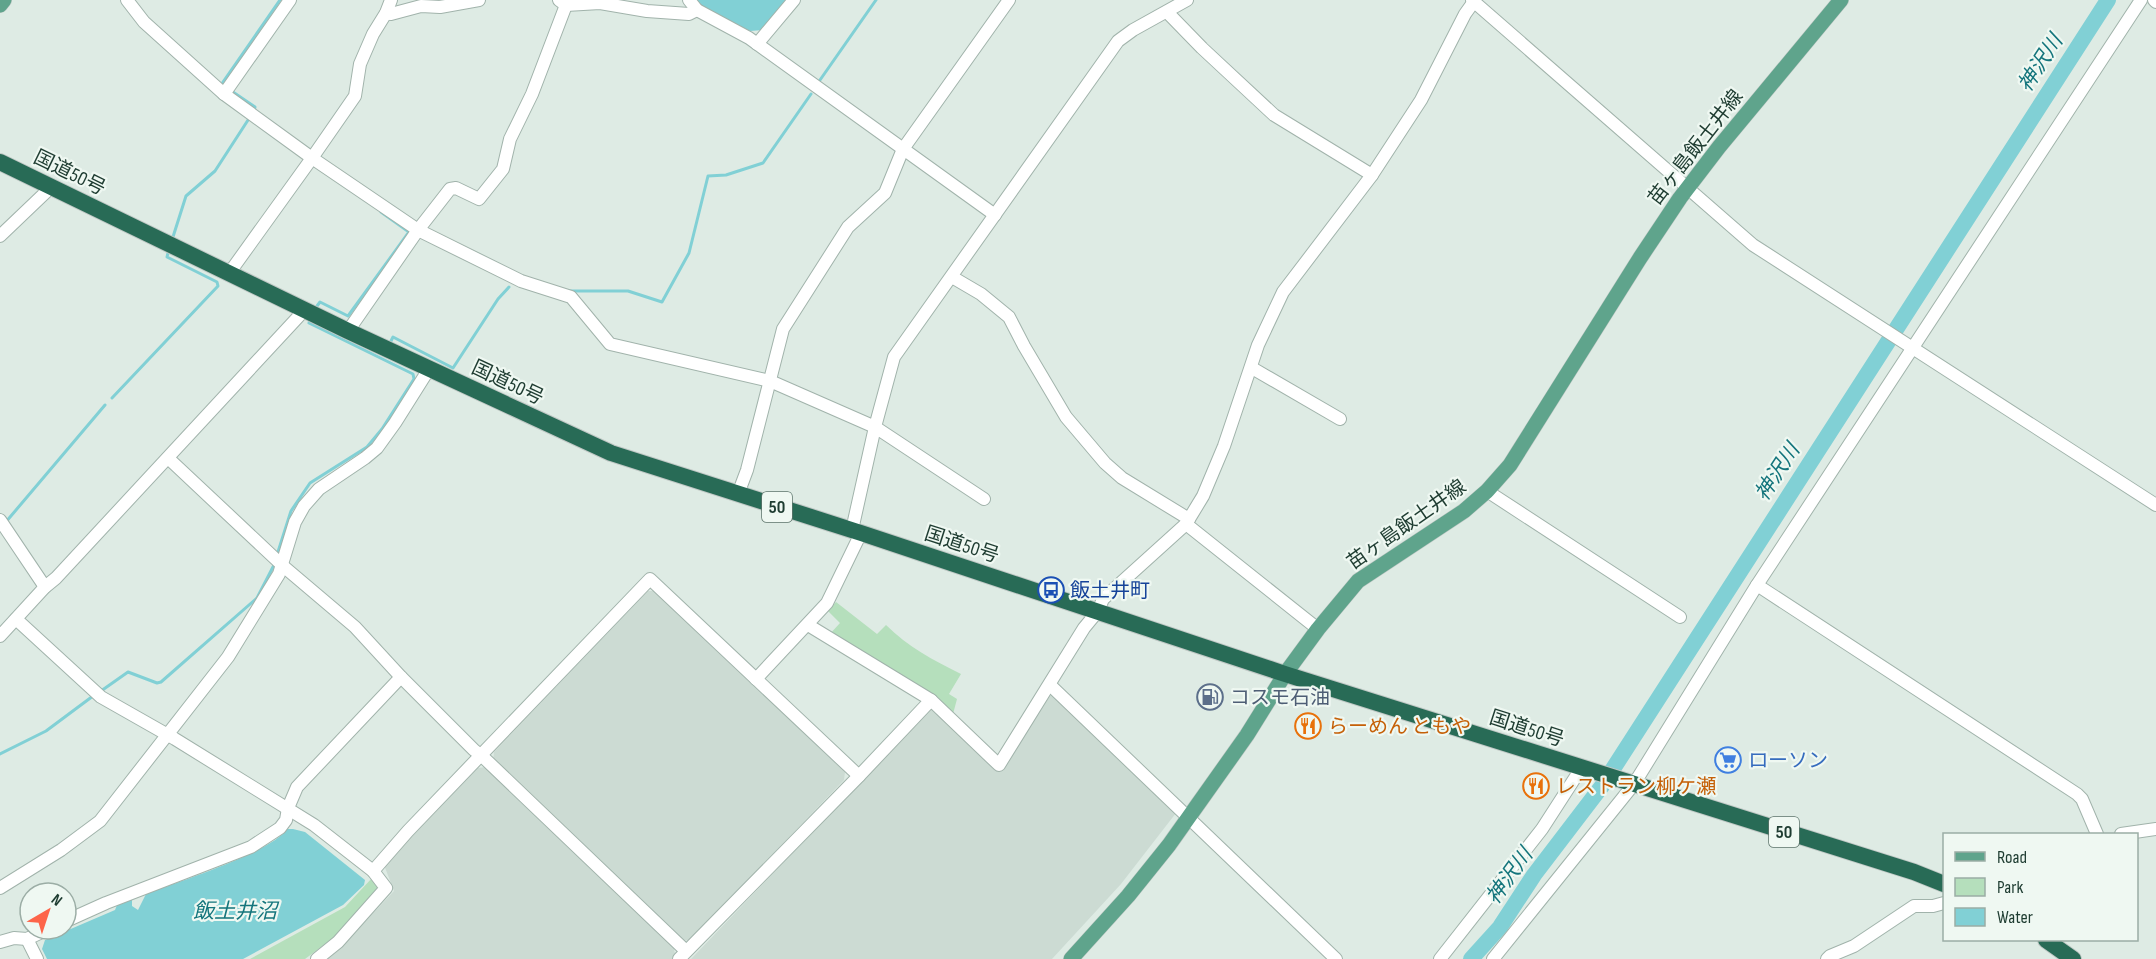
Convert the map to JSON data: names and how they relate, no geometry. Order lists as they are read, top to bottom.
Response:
{
  "streets": {
    "highway": ["国道50号", "50"],
    "main road": ["苗ヶ島飯土井線"]
  },
  "crossings": [
    ["苗ヶ島飯土井線", "国道50号"]
  ],
  "water": ["神沢川", "飯土井沼"],
  "places": {
    "bus stop": ["飯土井町"],
    "fuel station": ["コスモ石油"],
    "restaurant": ["らーめん ともや", "レストラン柳ケ瀬"],
    "supermarket": ["ローソン"]
  },
  "legend": ["Road", "Park", "Water"],
  "north": "top right"
}
